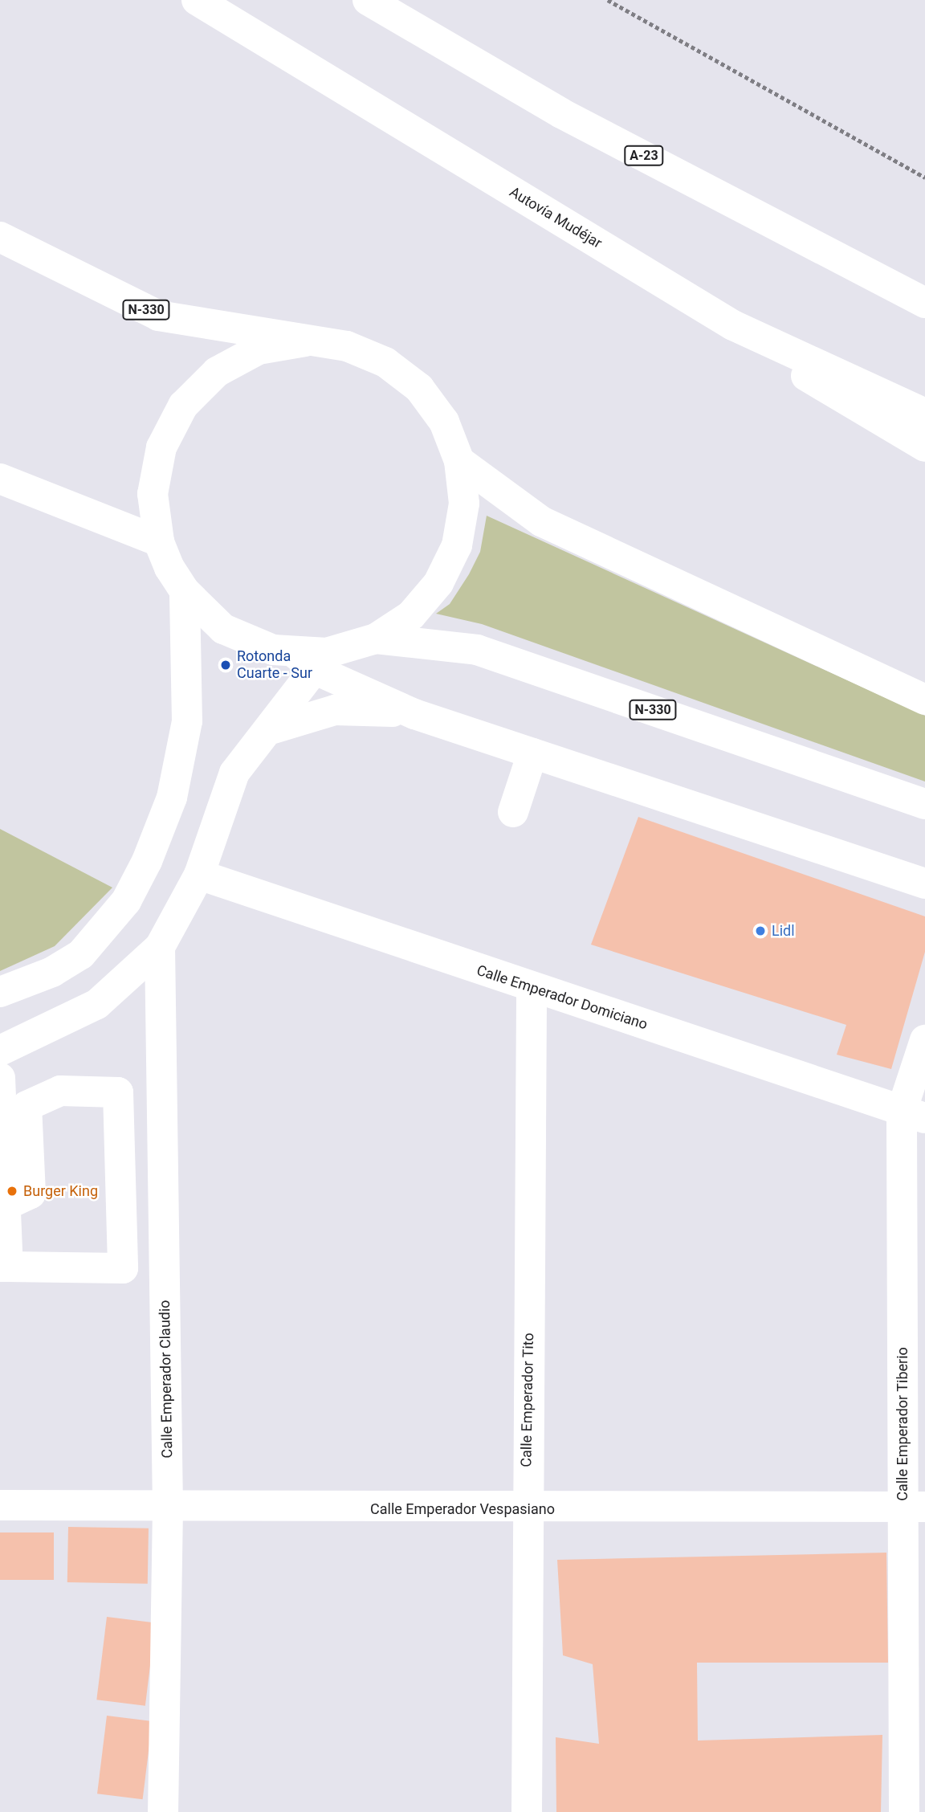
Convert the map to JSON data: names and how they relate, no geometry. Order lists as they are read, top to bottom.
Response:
{
  "streets": {
    "main road": [
      "A-23",
      "Autovía Mudéjar",
      "N-330",
      "Calle Emperador Domiciano",
      "Calle Emperador Claudio",
      "Calle Emperador Tito",
      "Calle Emperador Tiberio",
      "Calle Emperador Vespasiano"
    ]
  },
  "crossings": [
    ["Calle Emperador Domiciano", "Calle Emperador Tito"],
    ["Calle Emperador Domiciano", "Calle Emperador Tiberio"],
    ["Calle Emperador Claudio", "Calle Emperador Vespasiano"],
    ["Calle Emperador Tito", "Calle Emperador Vespasiano"],
    ["Calle Emperador Tiberio", "Calle Emperador Vespasiano"]
  ],
  "places": ["Rotonda Cuarte - Sur", "Lidl", "Burger King"]
}
